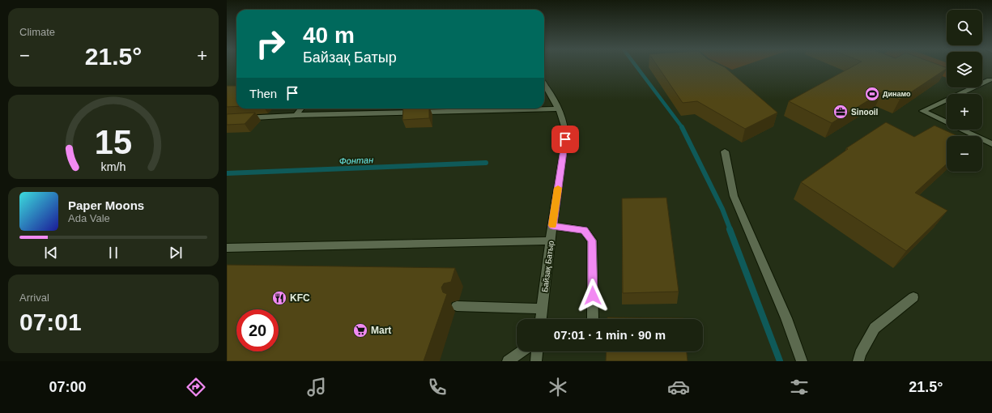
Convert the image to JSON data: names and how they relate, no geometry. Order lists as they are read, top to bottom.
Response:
{
  "streets": {
    "street": ["Байзақ Батыр"]
  },
  "water": ["Фонтан"],
  "places": {
    "sports": ["Динамо"],
    "office": ["Sinooil"],
    "restaurant": ["KFC"],
    "supermarket": ["Mart"]
  },
  "page": {
    "tile": [
      "Climate",
      ["Arrival", "07:01"]
    ],
    "map_buttons": ["+", "−"],
    "turn": ["40 m", "Байзақ Батыр"],
    "heat": ["−", "21.5°", "+"],
    "then": "Then",
    "song": ["Paper Moons", "Ada Vale"],
    "limit": "20",
    "trip": "07:01 · 1 min · 90 m",
    "tabs": ["07:00", "21.5°"],
    "gauge": ["15", "km/h"]
  }
}
